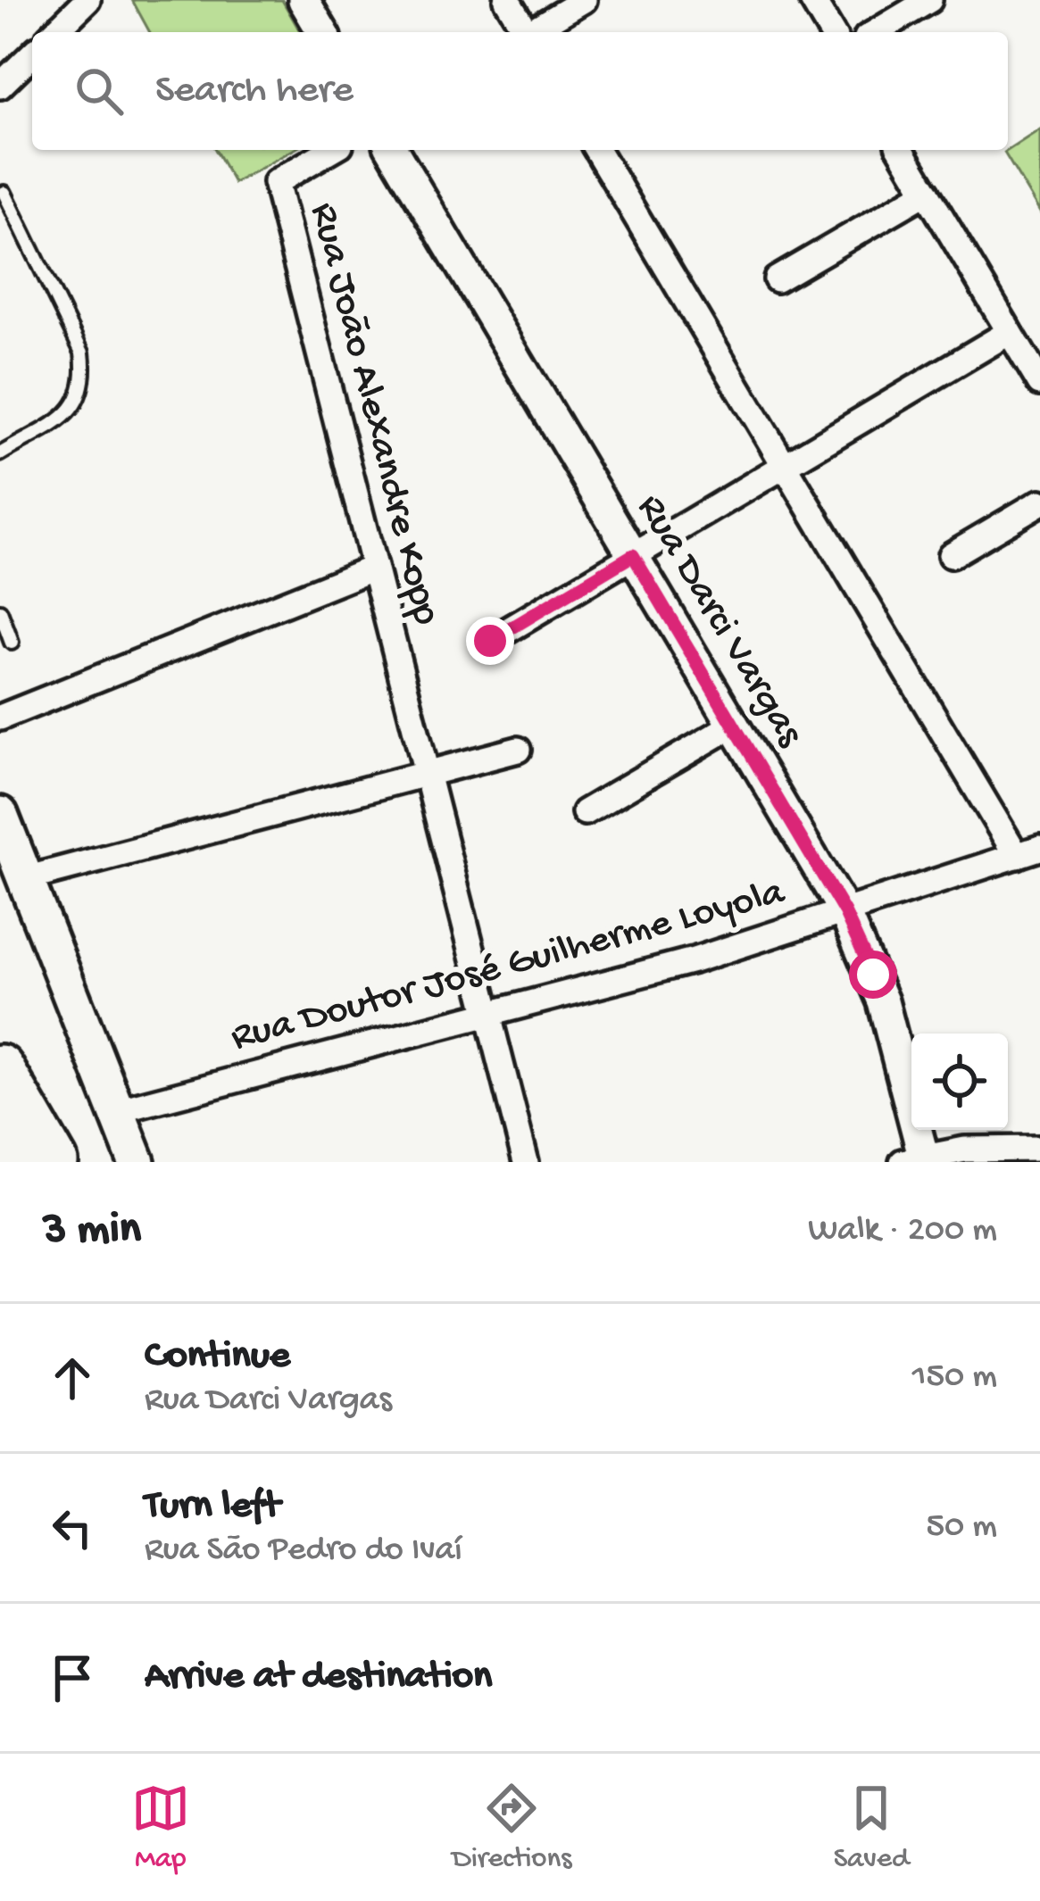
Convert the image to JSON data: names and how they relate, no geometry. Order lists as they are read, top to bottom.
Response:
{
  "streets": {
    "street": ["Rua João Alexandre Kopp", "Rua Darci Vargas", "Rua Doutor José Guilherme Loyola"]
  },
  "crossings": [
    ["Rua João Alexandre Kopp", "Rua Doutor José Guilherme Loyola"],
    ["Rua Darci Vargas", "Rua Doutor José Guilherme Loyola"]
  ],
  "page": {
    "search": "Search here",
    "heading": ["3 min", "Walk · 200 m"],
    "list": [
      ["Continue", "Rua Darci Vargas", "150 m"],
      ["Turn left", "Rua São Pedro do Ivaí", "50 m"],
      "Arrive at destination"
    ],
    "nav": ["Map", "Directions", "Saved"]
  }
}
